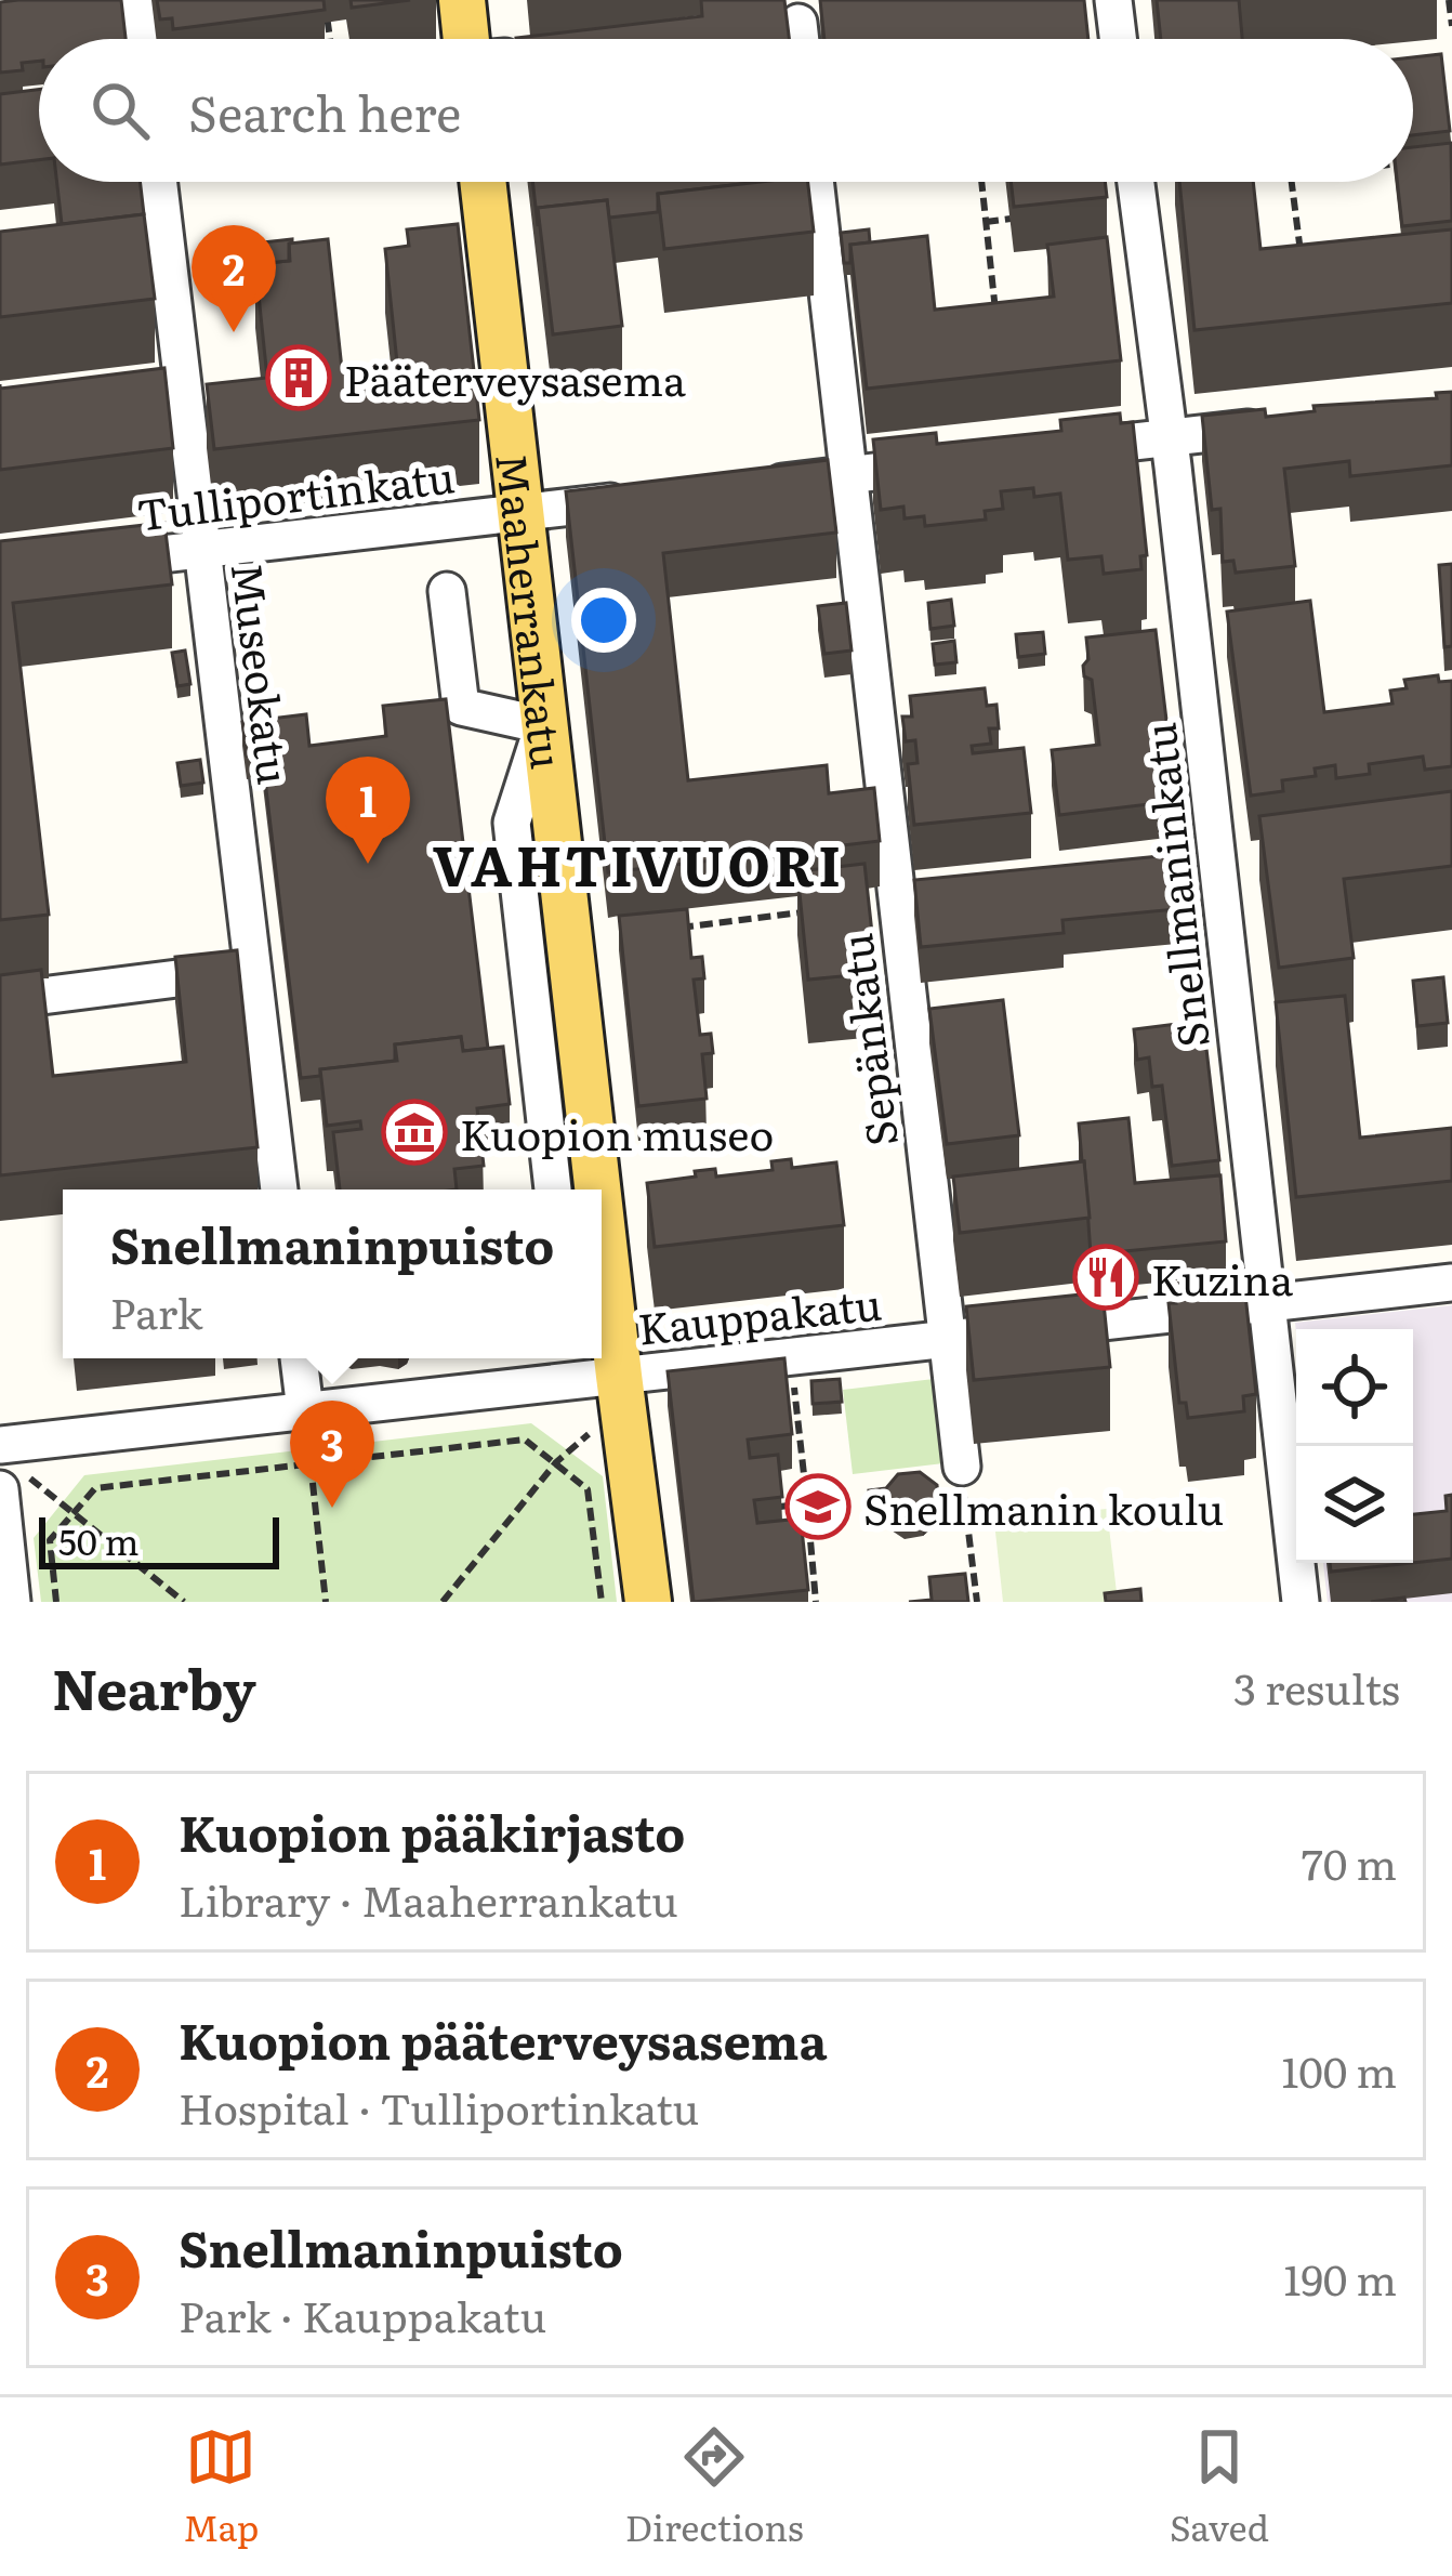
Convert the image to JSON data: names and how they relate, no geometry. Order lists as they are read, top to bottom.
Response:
{
  "streets": {
    "main road": ["Maaherrankatu"],
    "street": [
      "Tulliportinkatu",
      "Museokatu",
      "Snellmaninkatu",
      "Sepänkatu",
      "Kauppakatu"
    ]
  },
  "crossings": [
    ["Tulliportinkatu", "Maaherrankatu"],
    ["Tulliportinkatu", "Museokatu"],
    ["Maaherrankatu", "Kauppakatu"],
    ["Snellmaninkatu", "Kauppakatu"],
    ["Sepänkatu", "Kauppakatu"]
  ],
  "districts": ["VAHTIVUORI"],
  "places": {
    "building": ["Pääterveysasema"],
    "museum": ["Kuopion museo"],
    "restaurant": ["Kuzina"],
    "school or university": ["Snellmanin koulu"]
  },
  "scale_bar": "50 m",
  "page": {
    "search": "Search here",
    "pins": ["2", "1", "3"],
    "popup": ["Snellmaninpuisto", "Park"],
    "scale": "50 m",
    "heading": ["Nearby", "3 results"],
    "list": [
      {
        "mark": "1",
        "name": "Kuopion pääkirjasto",
        "note": "Library · Maaherrankatu",
        "value": "70 m"
      },
      {
        "mark": "2",
        "name": "Kuopion pääterveysasema",
        "note": "Hospital · Tulliportinkatu",
        "value": "100 m"
      },
      {
        "mark": "3",
        "name": "Snellmaninpuisto",
        "note": "Park · Kauppakatu",
        "value": "190 m"
      }
    ],
    "nav": ["Map", "Directions", "Saved"]
  }
}
